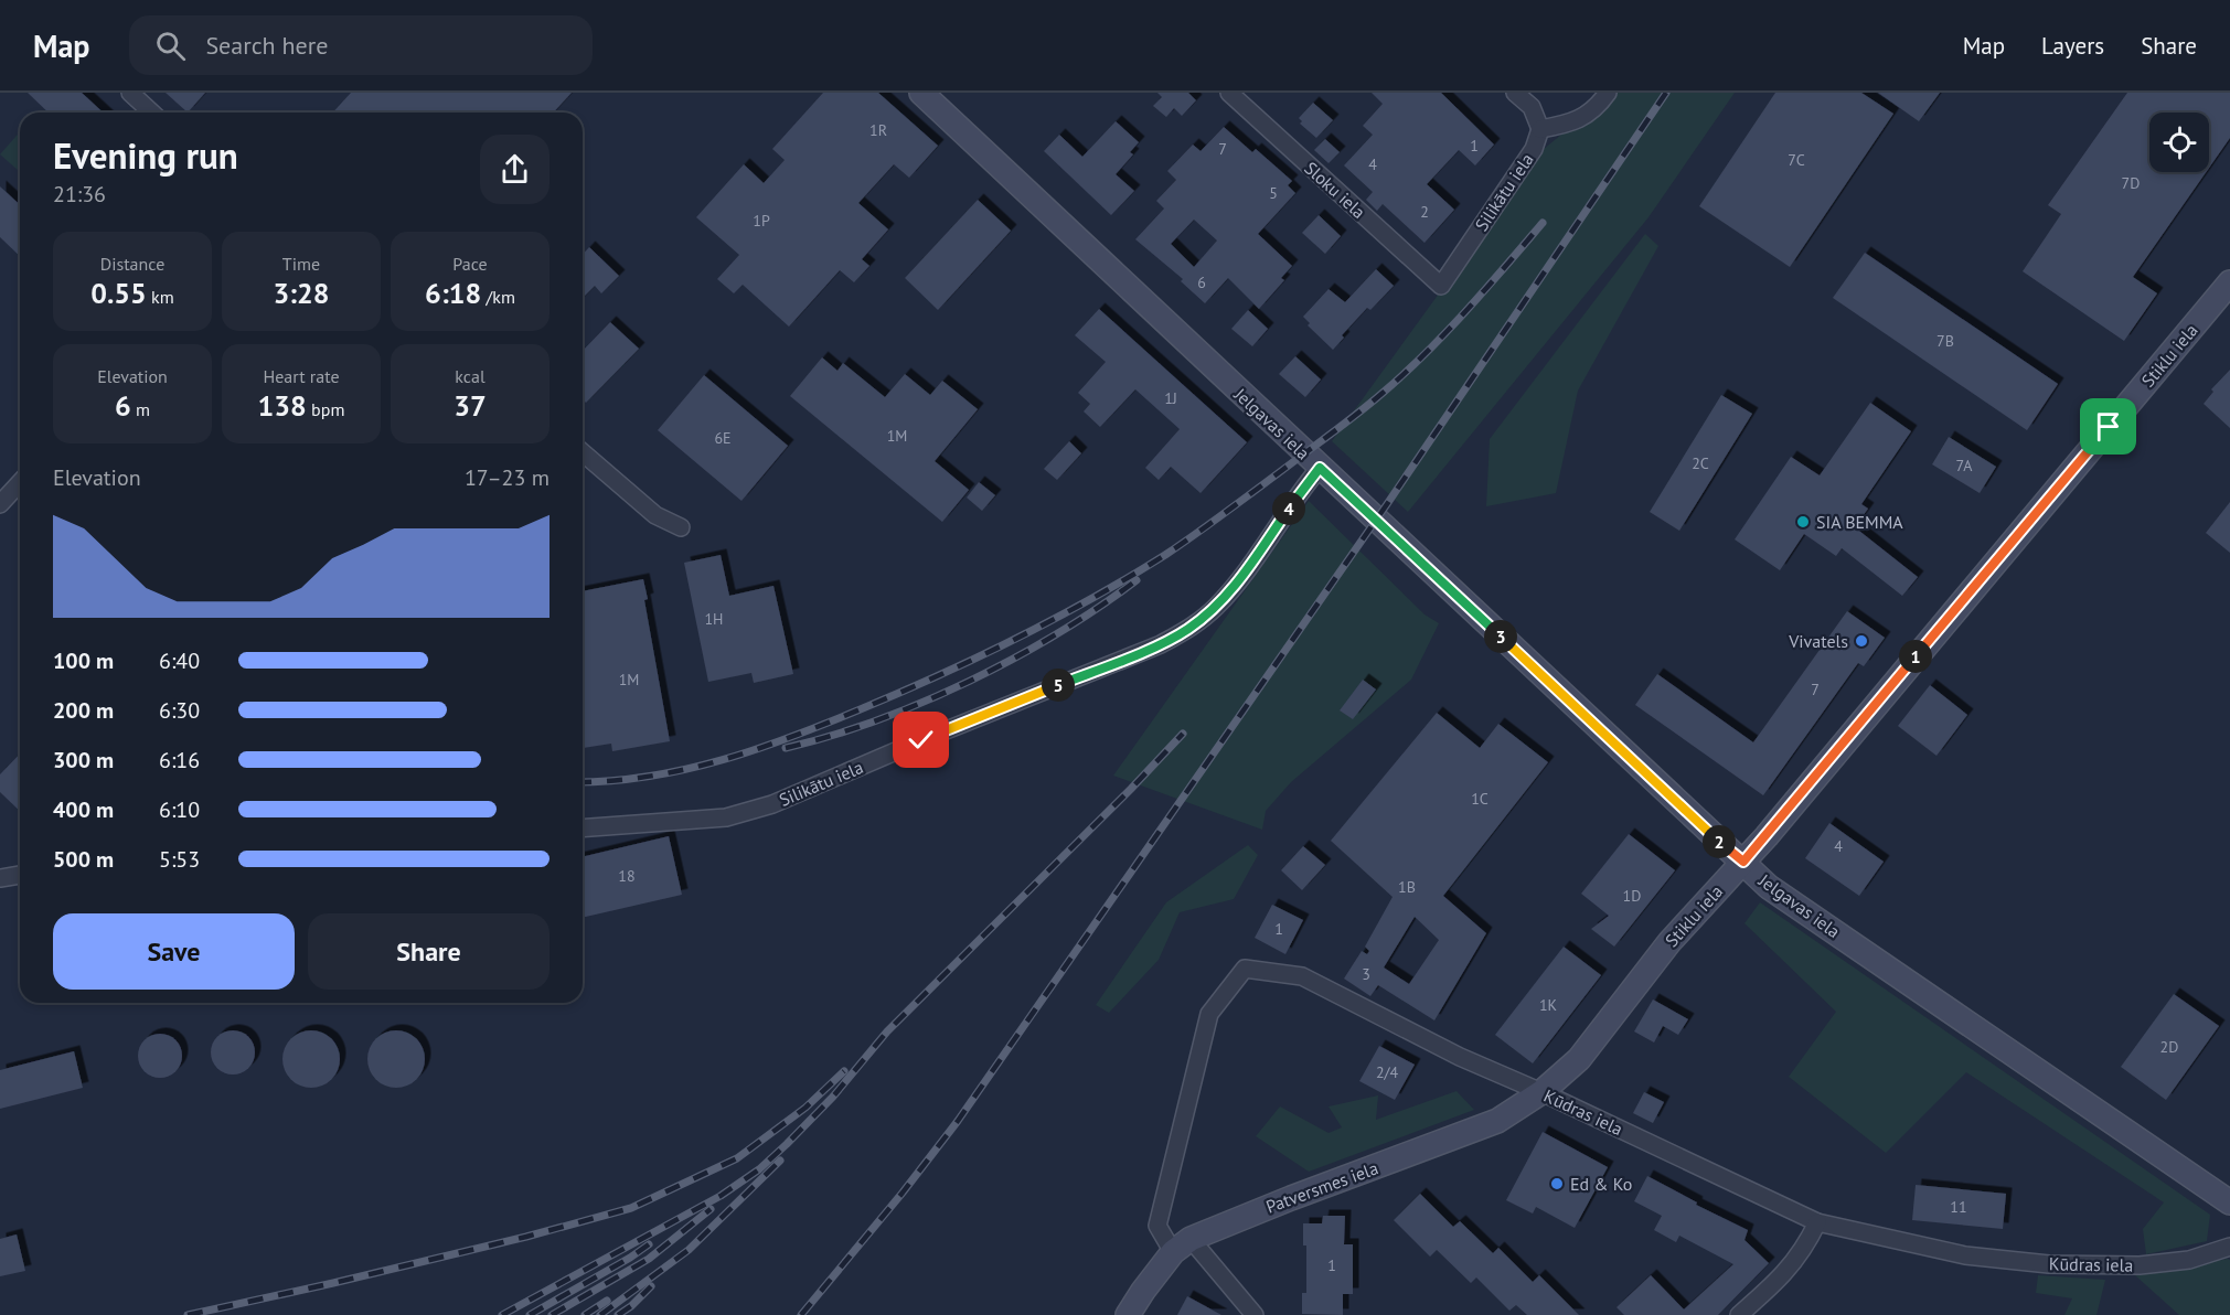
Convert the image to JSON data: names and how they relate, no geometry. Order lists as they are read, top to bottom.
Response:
{
  "streets": {
    "street": [
      "Sloku iela",
      "Silikātu iela",
      "Stiklu iela",
      "Jelgavas iela",
      "Kūdras iela",
      "Patversmes iela"
    ]
  },
  "crossings": [
    ["Sloku iela", "Silikātu iela"],
    ["Silikātu iela", "Jelgavas iela"],
    ["Stiklu iela", "Jelgavas iela"],
    ["Stiklu iela", "Kūdras iela"],
    ["Stiklu iela", "Patversmes iela"],
    ["Kūdras iela", "Patversmes iela"]
  ],
  "places": ["SIA BEMMA", "Vivatels", "Ed & Ko"],
  "house_numbers": [
    "1R",
    "1",
    "7",
    "7C",
    "4",
    "7D",
    "5",
    "2",
    "1P",
    "6",
    "7B",
    "1J",
    "1M",
    "6E",
    "2C",
    "7A",
    "1H",
    "1M",
    "7",
    "1C",
    "4",
    "18",
    "1B",
    "1D",
    "1",
    "3",
    "1K",
    "2D",
    "2/4",
    "11",
    "1"
  ],
  "page": {
    "header": "Map",
    "search": "Search here",
    "nav": ["Map", "Layers", "Share"],
    "heading": ["Evening run", "21:36"],
    "stats": [
      ["Distance", "0.55 km"],
      ["Time", "3:28"],
      ["Pace", "6:18 /km"],
      ["Elevation", "6 m"],
      ["Heart rate", "138 bpm"],
      ["kcal", "37"]
    ],
    "chart": ["Elevation", "17–23 m"],
    "pins": [
      "4",
      "3",
      "1",
      "5",
      "2"
    ],
    "list": [
      {
        "name": "100 m",
        "note": "6:40"
      },
      {
        "name": "200 m",
        "note": "6:30"
      },
      {
        "name": "300 m",
        "note": "6:16"
      },
      {
        "name": "400 m",
        "note": "6:10"
      },
      {
        "name": "500 m",
        "note": "5:53"
      }
    ],
    "buttons": ["Save", "Share"]
  }
}
